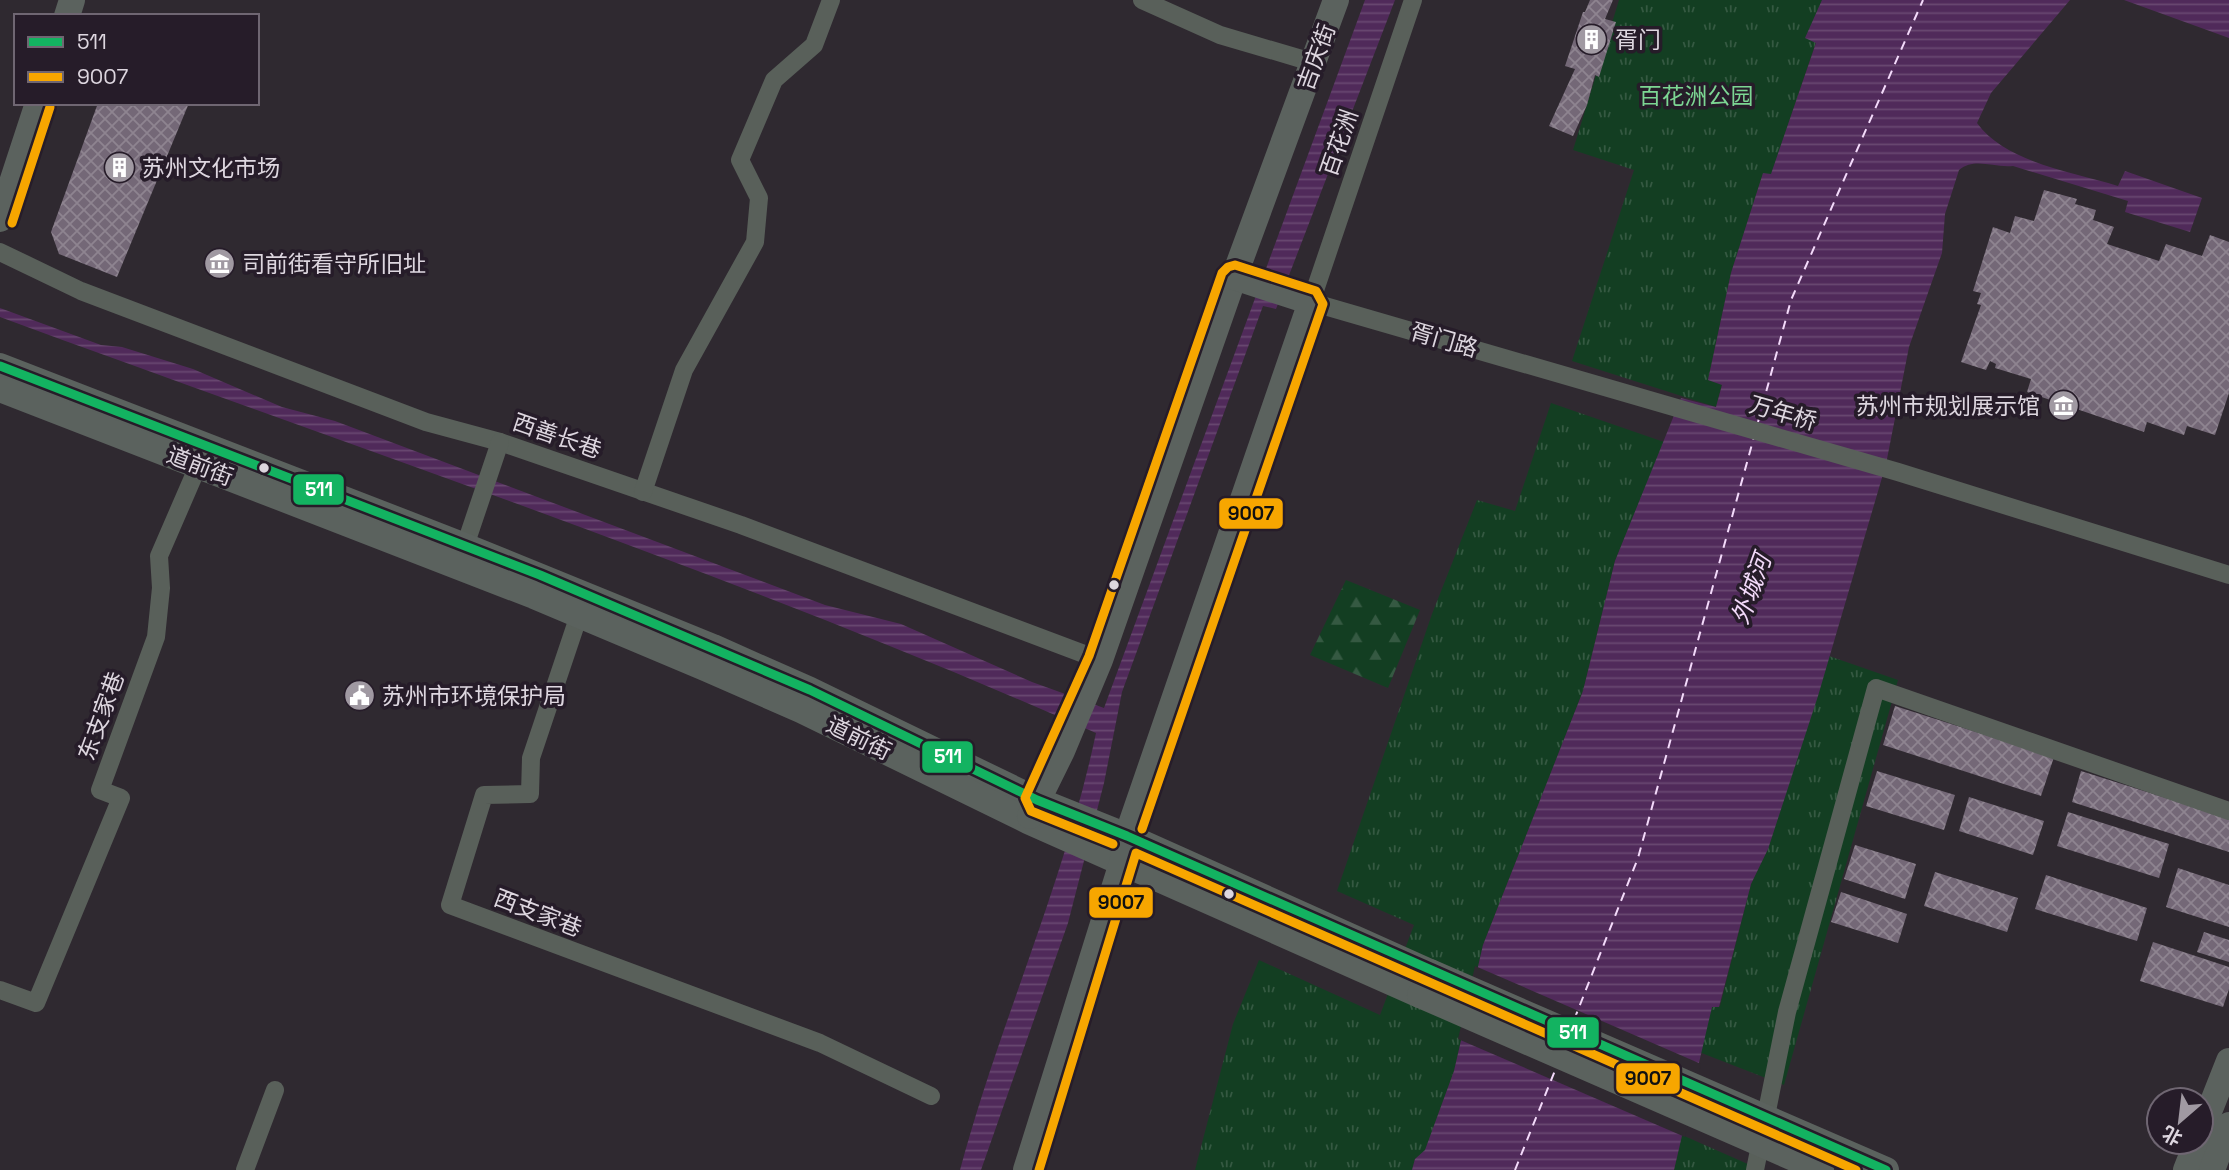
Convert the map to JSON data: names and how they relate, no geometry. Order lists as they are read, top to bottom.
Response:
{
  "streets": {
    "main road": ["吉庆街", "胥门路", "道前街"],
    "street": [
      "百花洲",
      "万年桥",
      "西善长巷",
      "东支家巷",
      "西支家巷"
    ]
  },
  "crossings": [
    ["吉庆街", "胥门路"],
    ["吉庆街", "西善长巷"],
    ["吉庆街", "道前街"],
    ["百花洲", "胥门路"],
    ["胥门路", "万年桥"],
    ["道前街", "东支家巷"],
    ["道前街", "西支家巷"]
  ],
  "water": ["外城河"],
  "parks": ["百花洲公园"],
  "places": {
    "building": ["胥门", "苏州文化市场"],
    "museum": ["司前街看守所旧址", "苏州市规划展示馆"],
    "public building": ["苏州市环境保护局"]
  },
  "lines": ["transit line 9007", "transit line 511"],
  "legend": ["511", "9007"],
  "north": "bottom left"
}
